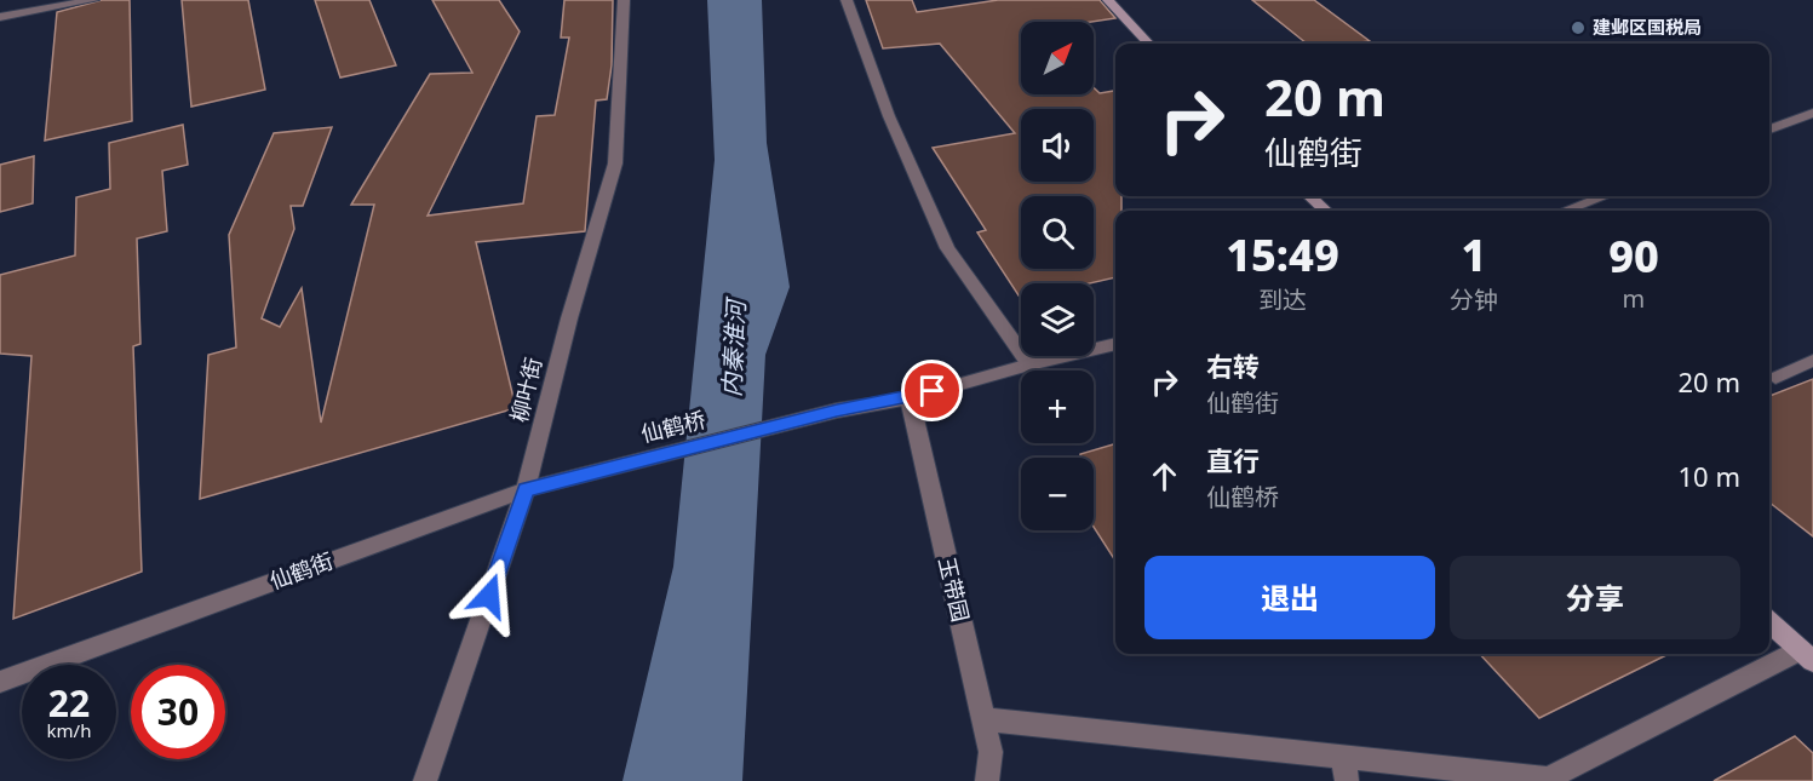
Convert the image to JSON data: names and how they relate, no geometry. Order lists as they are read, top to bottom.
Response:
{
  "streets": {
    "street": [
      "柳叶街",
      "仙鹤桥",
      "仙鹤街",
      "玉带园"
    ]
  },
  "crossings": [
    ["柳叶街", "仙鹤街"],
    ["仙鹤桥", "仙鹤街"],
    ["仙鹤桥", "玉带园"]
  ],
  "water": ["内秦淮河"],
  "places": ["建邺区国税局"],
  "north": "top right",
  "page": {
    "map_buttons": ["+", "−"],
    "turn": ["20 m", "仙鹤街"],
    "eta": [
      "15:49",
      "到达",
      "1",
      "分钟",
      "90",
      "m"
    ],
    "list": [
      {
        "name": "右转",
        "note": "仙鹤街",
        "value": "20 m"
      },
      {
        "name": "直行",
        "note": "仙鹤桥",
        "value": "10 m"
      }
    ],
    "buttons": ["退出", "分享"],
    "speed": "22 km/h",
    "limit": "30"
  }
}
